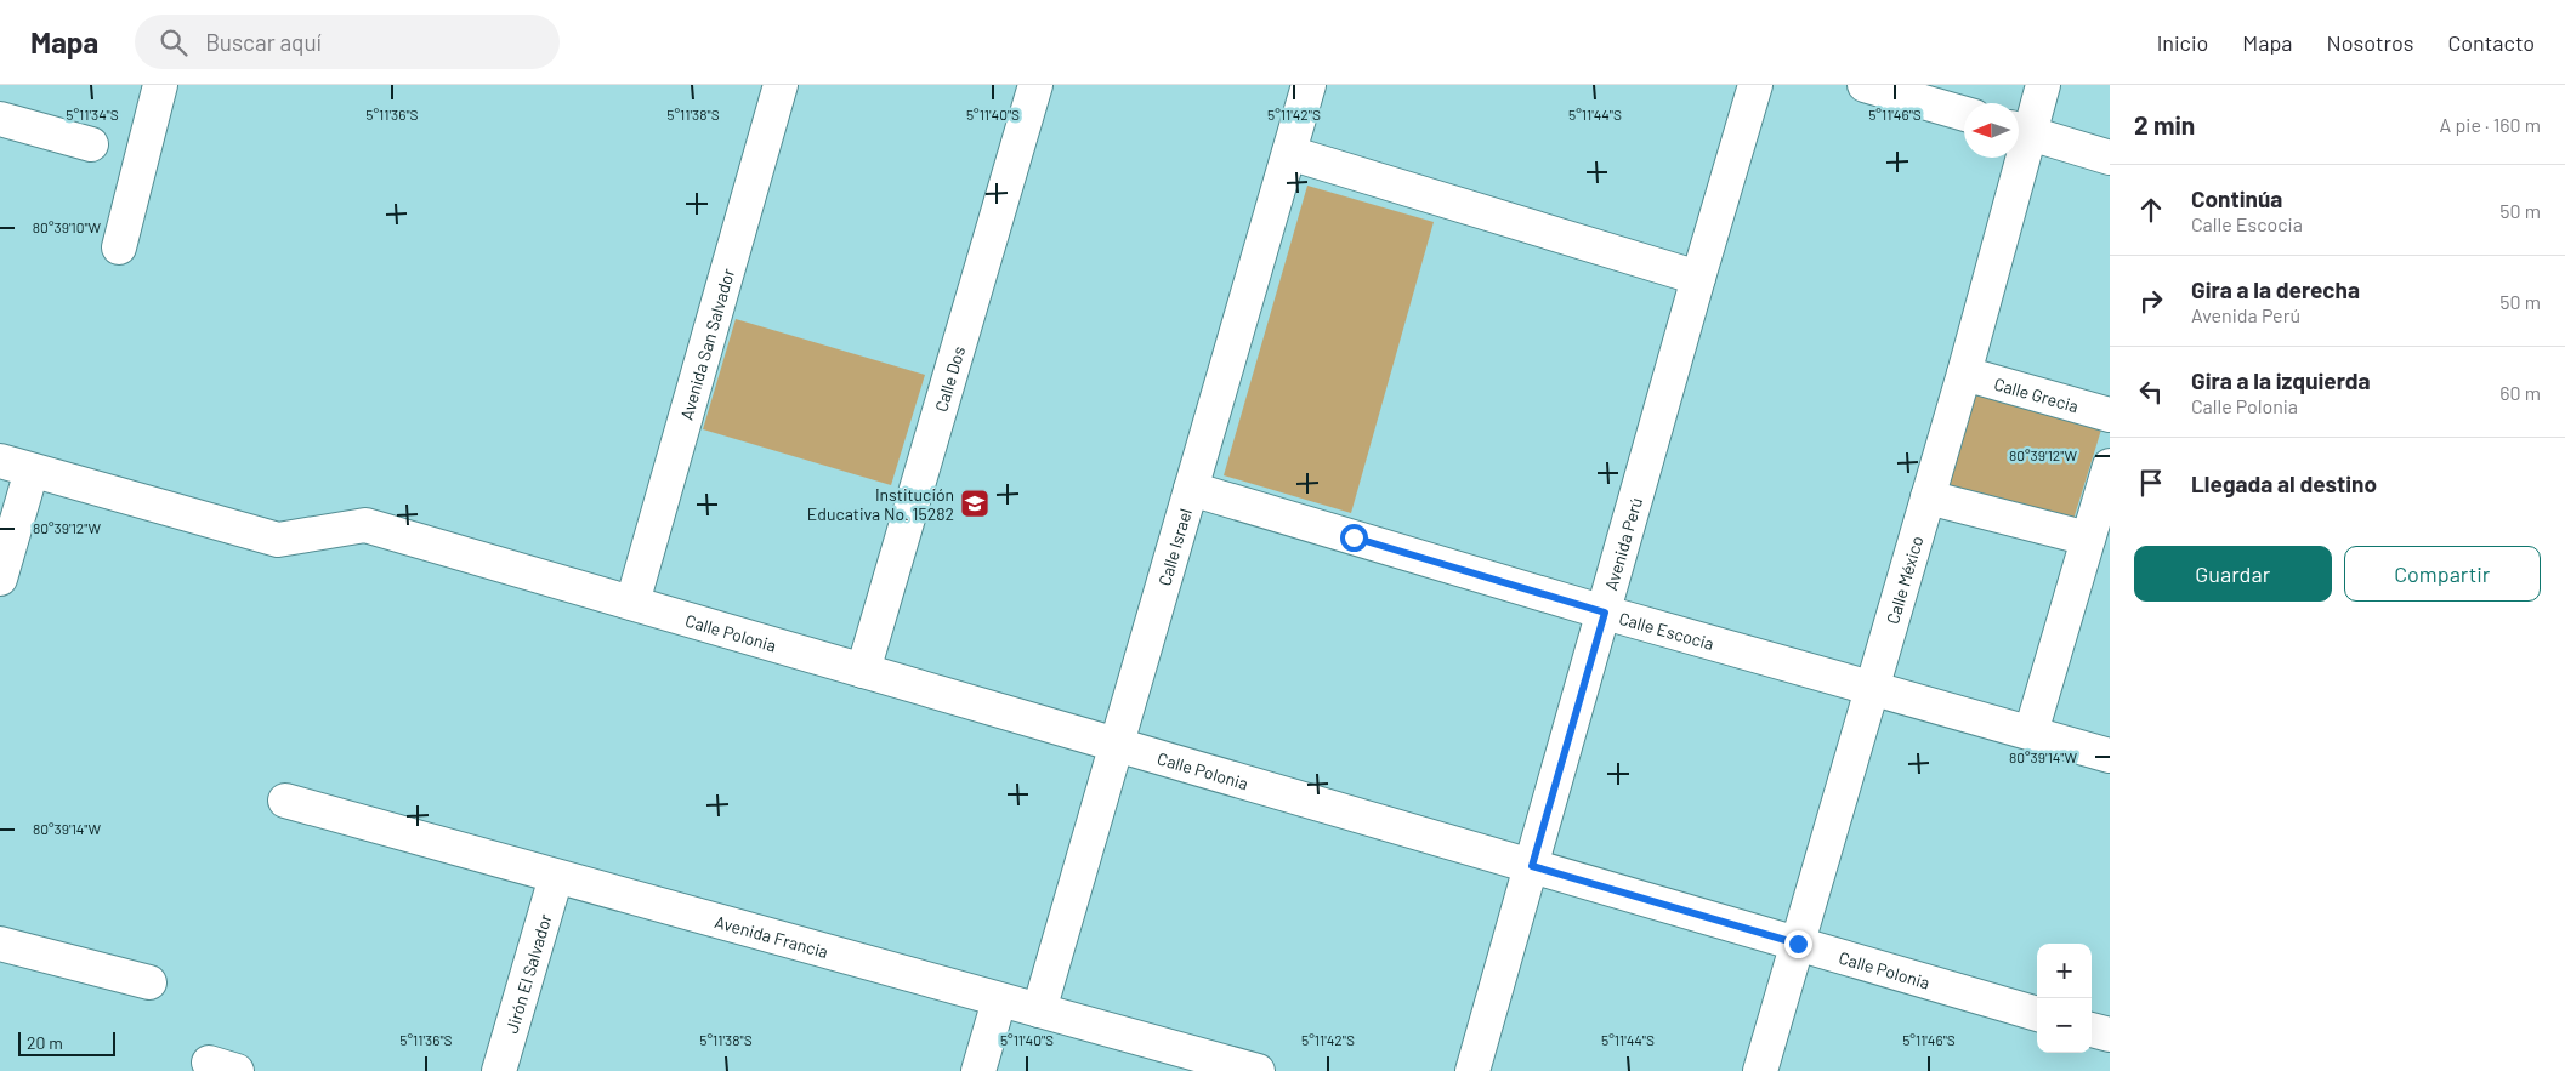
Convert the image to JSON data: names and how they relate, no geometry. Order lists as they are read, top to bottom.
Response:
{
  "streets": {
    "street": [
      "Avenida San Salvador",
      "Calle Dos",
      "Calle Grecia",
      "Avenida Perú",
      "Calle Israel",
      "Calle México",
      "Calle Escocia",
      "Calle Polonia",
      "Avenida Francia",
      "Jirón El Salvador"
    ]
  },
  "crossings": [
    ["Avenida San Salvador", "Calle Polonia"],
    ["Calle Dos", "Calle Polonia"],
    ["Calle Grecia", "Calle México"],
    ["Avenida Perú", "Calle Escocia"],
    ["Avenida Perú", "Calle Polonia"],
    ["Calle Israel", "Calle Escocia"],
    ["Calle Israel", "Calle Polonia"],
    ["Calle Israel", "Avenida Francia"],
    ["Calle México", "Calle Escocia"],
    ["Calle México", "Calle Polonia"],
    ["Avenida Francia", "Jirón El Salvador"]
  ],
  "places": {
    "school or university": ["Institución Educativa No. 15282"]
  },
  "scale_bar": "20 m",
  "north": "left",
  "page": {
    "header": "Mapa",
    "search": "Buscar aquí",
    "nav": [
      "Inicio",
      "Mapa",
      "Nosotros",
      "Contacto"
    ],
    "heading": ["2 min", "A pie · 160 m"],
    "list": [
      ["Continúa", "Calle Escocia", "50 m"],
      ["Gira a la derecha", "Avenida Perú", "50 m"],
      ["Gira a la izquierda", "Calle Polonia", "60 m"],
      "Llegada al destino"
    ],
    "buttons": ["Guardar", "Compartir"],
    "map_buttons": ["+", "−"],
    "scale": "20 m"
  },
  "coordinates": [
    "5°11'34\"S",
    "5°11'36\"S",
    "5°11'38\"S",
    "5°11'40\"S",
    "5°11'42\"S",
    "5°11'44\"S",
    "5°11'46\"S",
    "80°39'10\"W",
    "80°39'12\"W",
    "80°39'14\"W"
  ]
}
